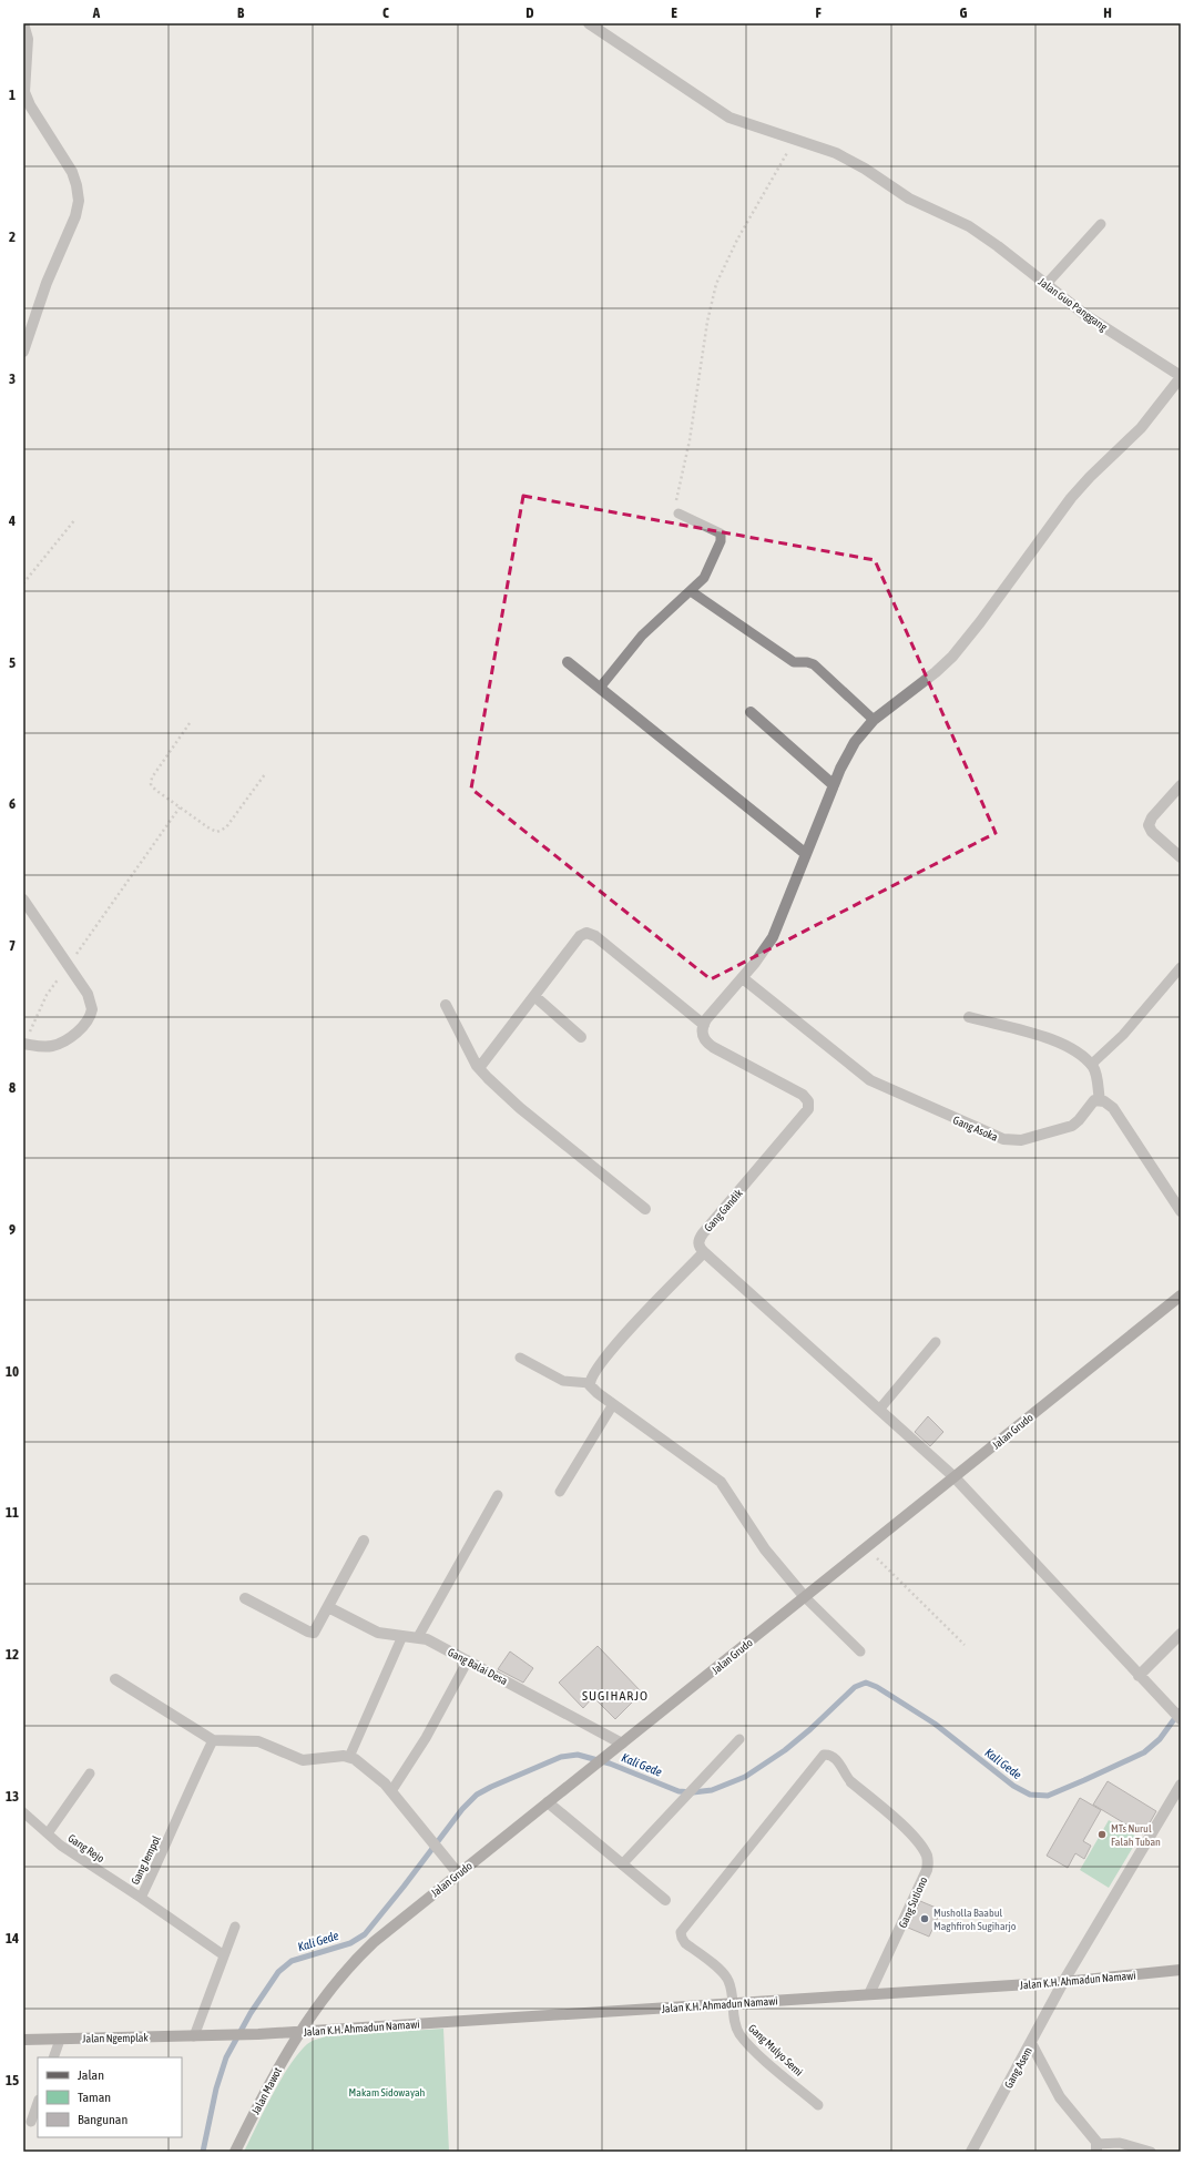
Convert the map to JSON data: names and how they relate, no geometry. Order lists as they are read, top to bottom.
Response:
{
  "streets": {
    "street": [
      "Jalan Guo Panggang",
      "Gang Asoka",
      "Gang Gandik",
      "Jalan Grudo",
      "Gang Balai Desa",
      "Gang Sutiono",
      "Jalan K.H. Ahmadun Namawi",
      "Jalan Ngemplak",
      "Gang Asem",
      "Jalan Mawot"
    ],
    "lane": ["Gang Rejo", "Gang Jempol", "Gang Mulyo Semi"]
  },
  "crossings": [
    ["Jalan Grudo", "Gang Balai Desa"],
    ["Jalan Grudo", "Jalan K.H. Ahmadun Namawi"],
    ["Jalan Grudo", "Jalan Mawot"],
    ["Gang Rejo", "Gang Jempol"],
    ["Gang Sutiono", "Jalan K.H. Ahmadun Namawi"],
    ["Gang Sutiono", "Gang Mulyo Semi"],
    ["Jalan K.H. Ahmadun Namawi", "Jalan Ngemplak"],
    ["Jalan K.H. Ahmadun Namawi", "Gang Mulyo Semi"],
    ["Jalan K.H. Ahmadun Namawi", "Gang Asem"],
    ["Jalan K.H. Ahmadun Namawi", "Jalan Mawot"]
  ],
  "districts": ["SUGIHARJO"],
  "water": ["Kali Gede"],
  "parks": ["Makam Sidowayah"],
  "places": ["MTs Nurul Falah Tuban", "Musholla Baabul Maghfiroh Sugiharjo"],
  "legend": ["Jalan", "Taman", "Bangunan"],
  "grid": {
    "columns": [
      "A",
      "B",
      "C",
      "D",
      "E",
      "F",
      "G",
      "H"
    ],
    "rows": [
      "1",
      "2",
      "3",
      "4",
      "5",
      "6",
      "7",
      "8",
      "9",
      "10",
      "11",
      "12",
      "13",
      "14",
      "15"
    ]
  }
}
